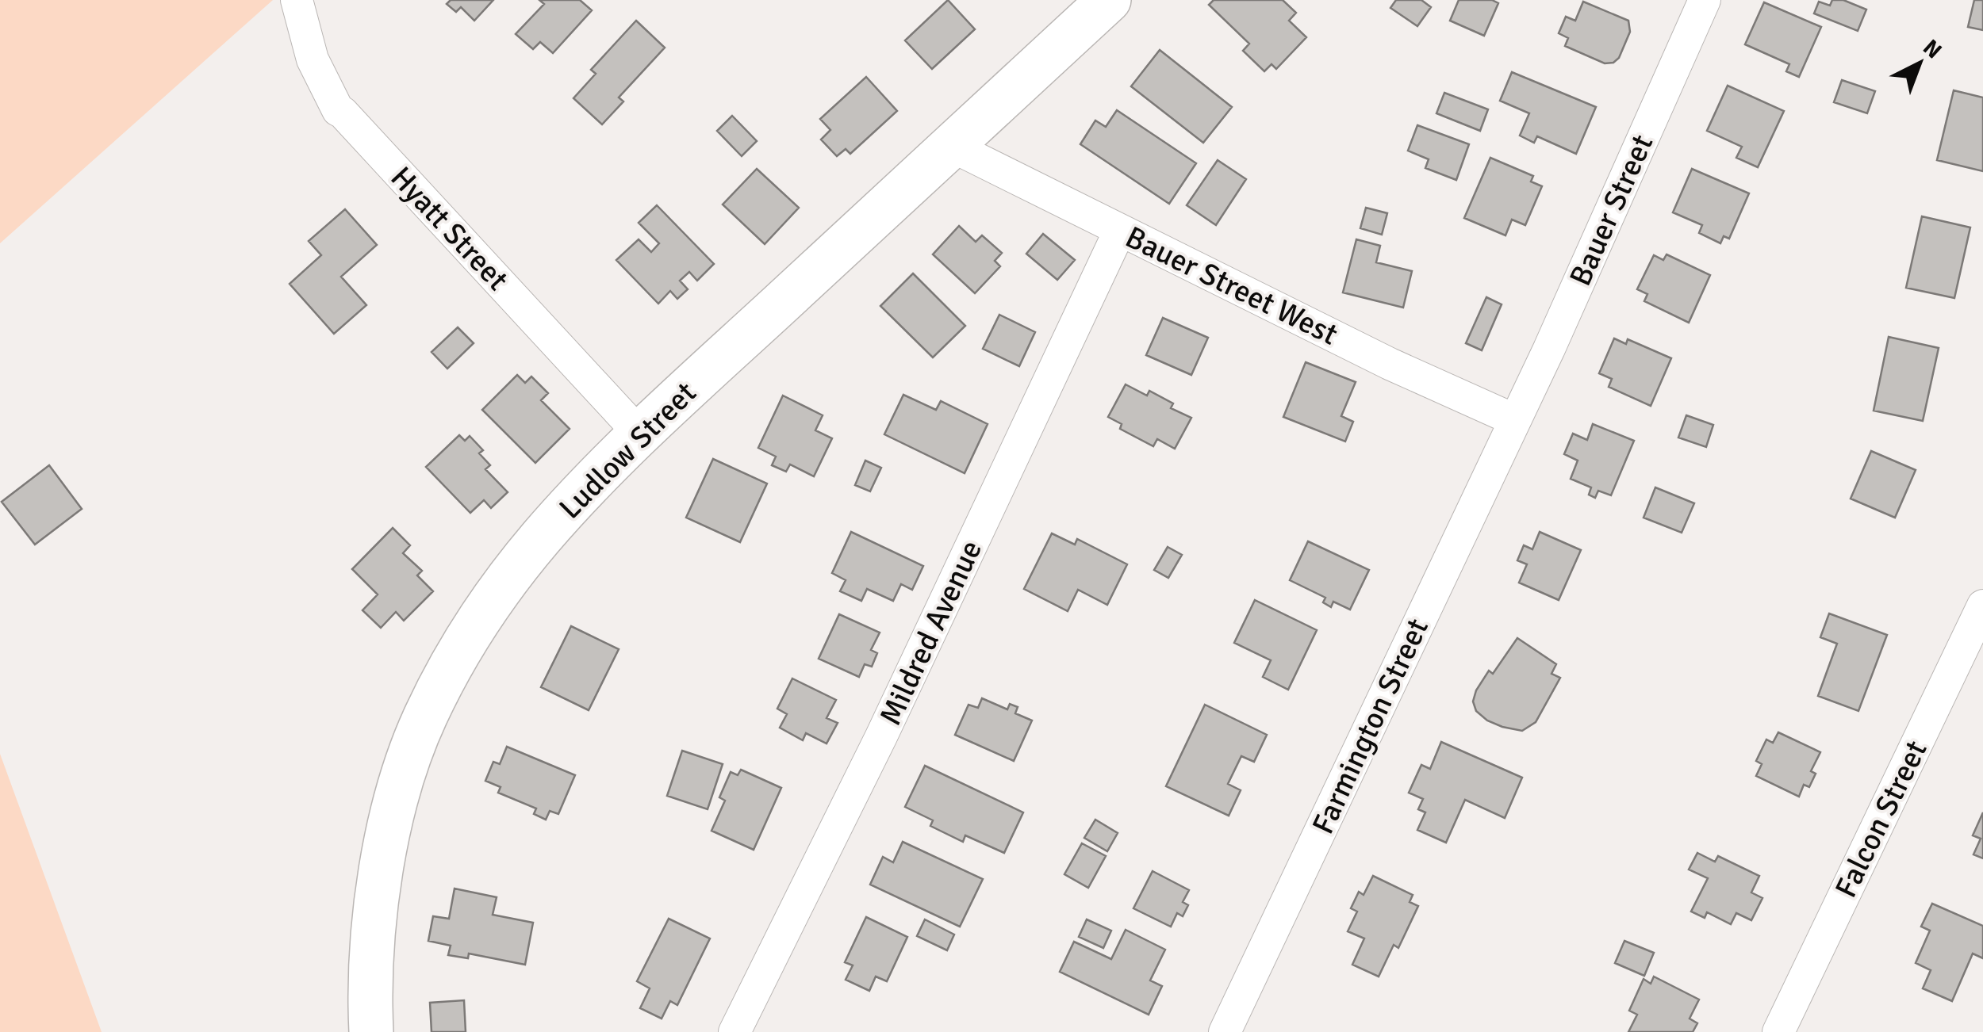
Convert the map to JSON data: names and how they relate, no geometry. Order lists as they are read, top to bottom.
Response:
{
  "streets": {
    "street": [
      "Bauer Street",
      "Hyatt Street",
      "Bauer Street West",
      "Ludlow Street",
      "Mildred Avenue",
      "Farmington Street",
      "Falcon Street"
    ]
  },
  "crossings": [
    ["Bauer Street", "Bauer Street West"],
    ["Bauer Street", "Farmington Street"],
    ["Hyatt Street", "Ludlow Street"],
    ["Bauer Street West", "Ludlow Street"],
    ["Bauer Street West", "Mildred Avenue"],
    ["Bauer Street West", "Farmington Street"]
  ],
  "north": "top right"
}
